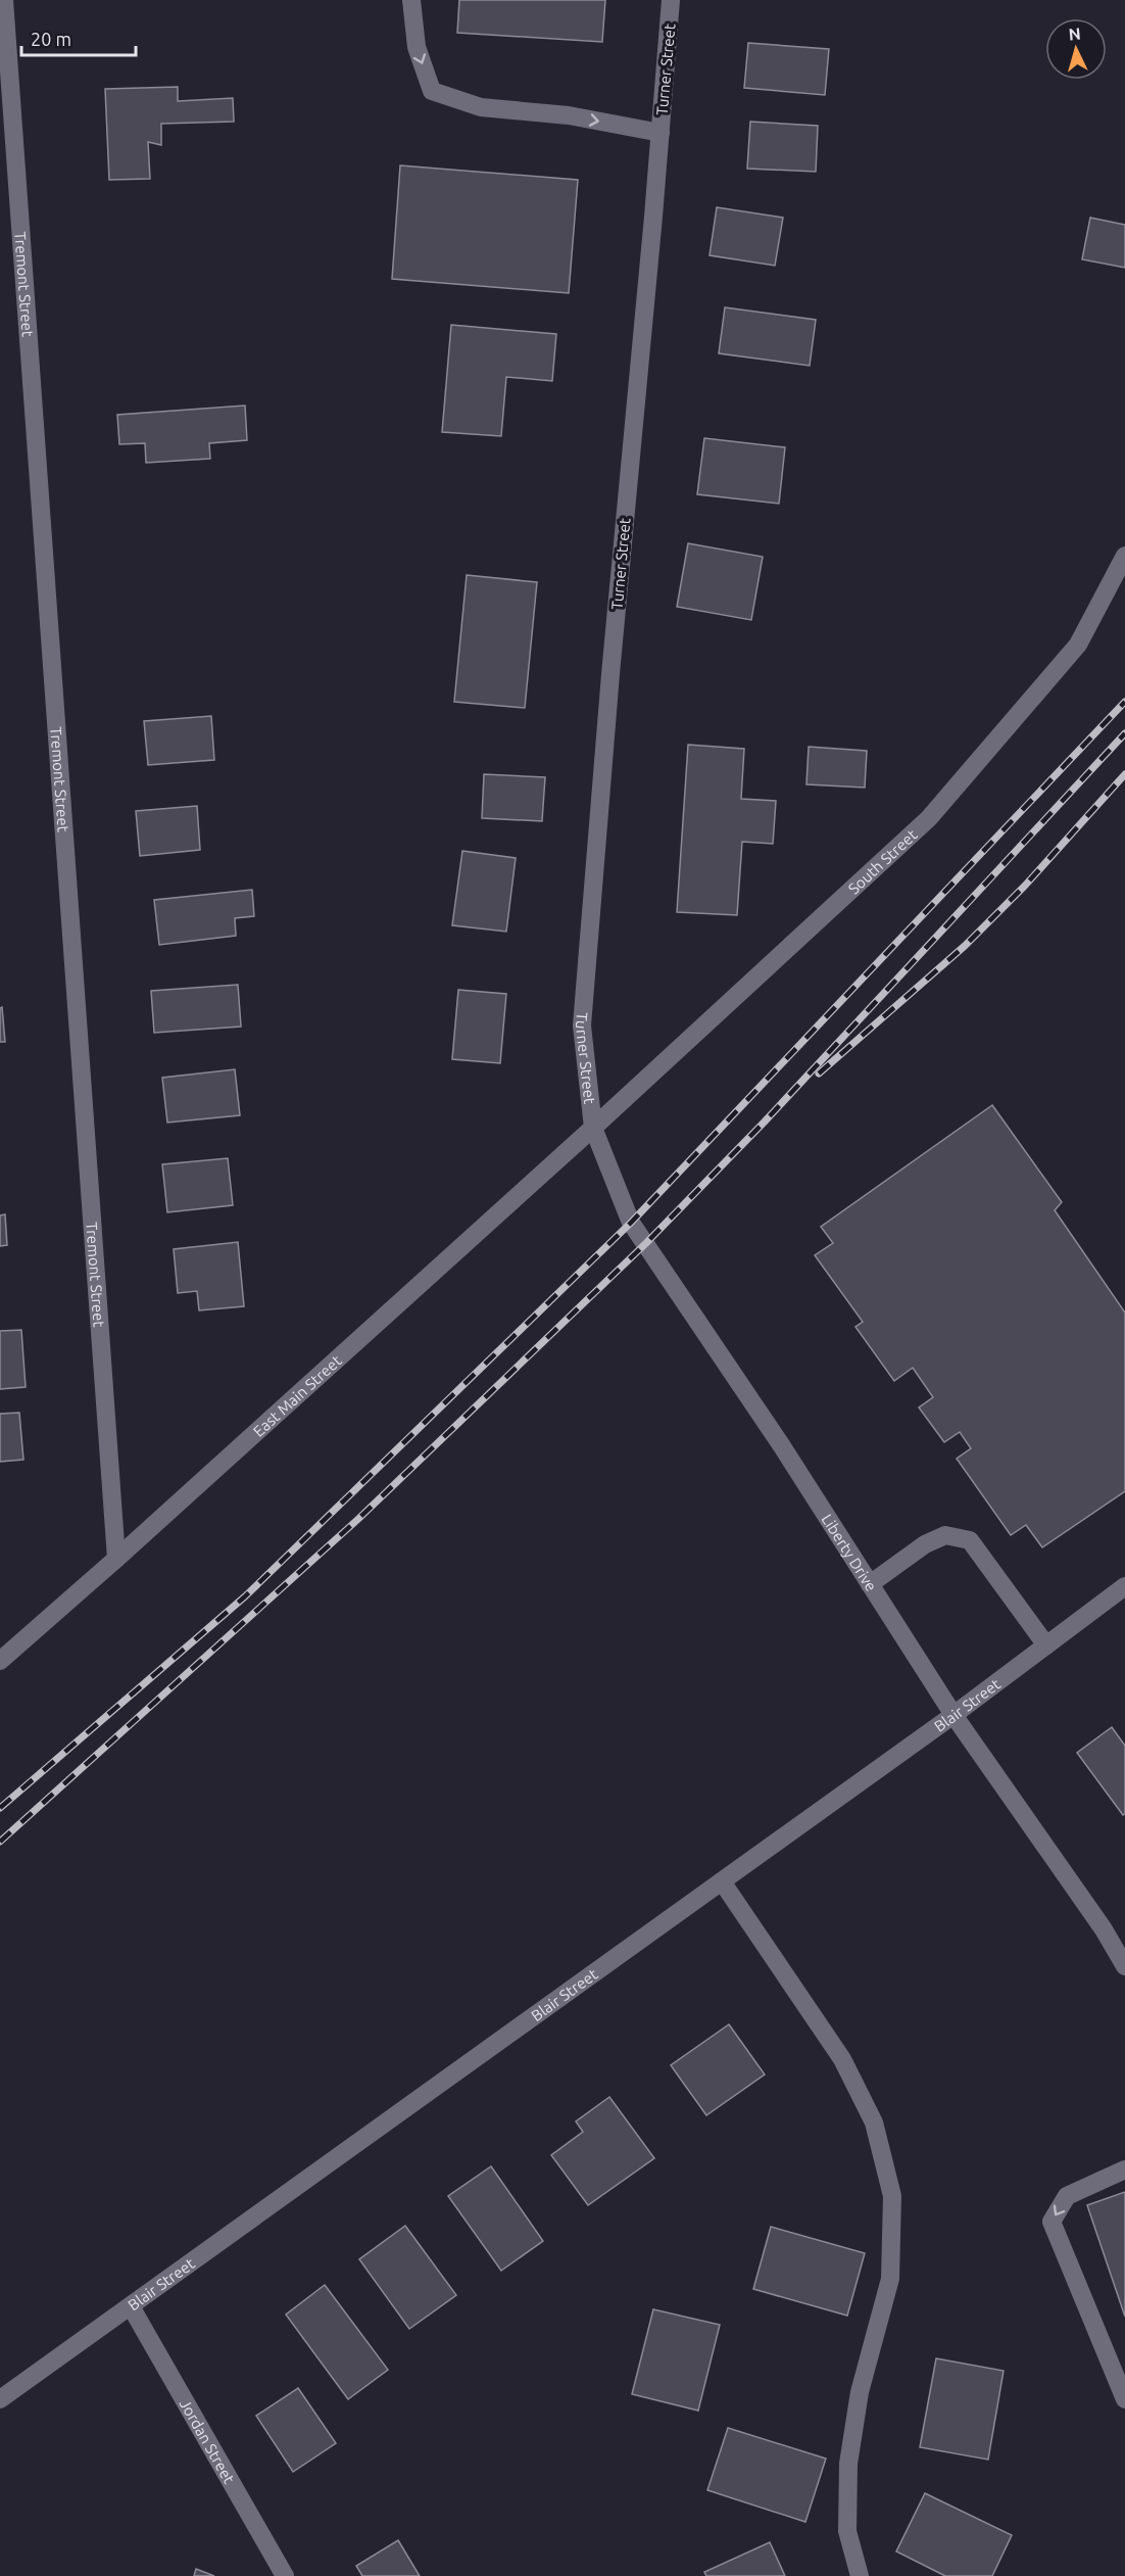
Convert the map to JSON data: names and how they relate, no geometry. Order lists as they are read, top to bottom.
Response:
{
  "streets": {
    "street": [
      "Turner Street",
      "Tremont Street",
      "South Street",
      "East Main Street",
      "Liberty Drive",
      "Blair Street",
      "Jordan Street"
    ]
  },
  "crossings": [
    ["Turner Street", "South Street"],
    ["Turner Street", "East Main Street"],
    ["Turner Street", "Liberty Drive"],
    ["Tremont Street", "East Main Street"],
    ["South Street", "East Main Street"],
    ["South Street", "Liberty Drive"],
    ["East Main Street", "Liberty Drive"],
    ["Liberty Drive", "Blair Street"],
    ["Blair Street", "Jordan Street"]
  ],
  "scale_bar": "20 m",
  "north": "top"
}
